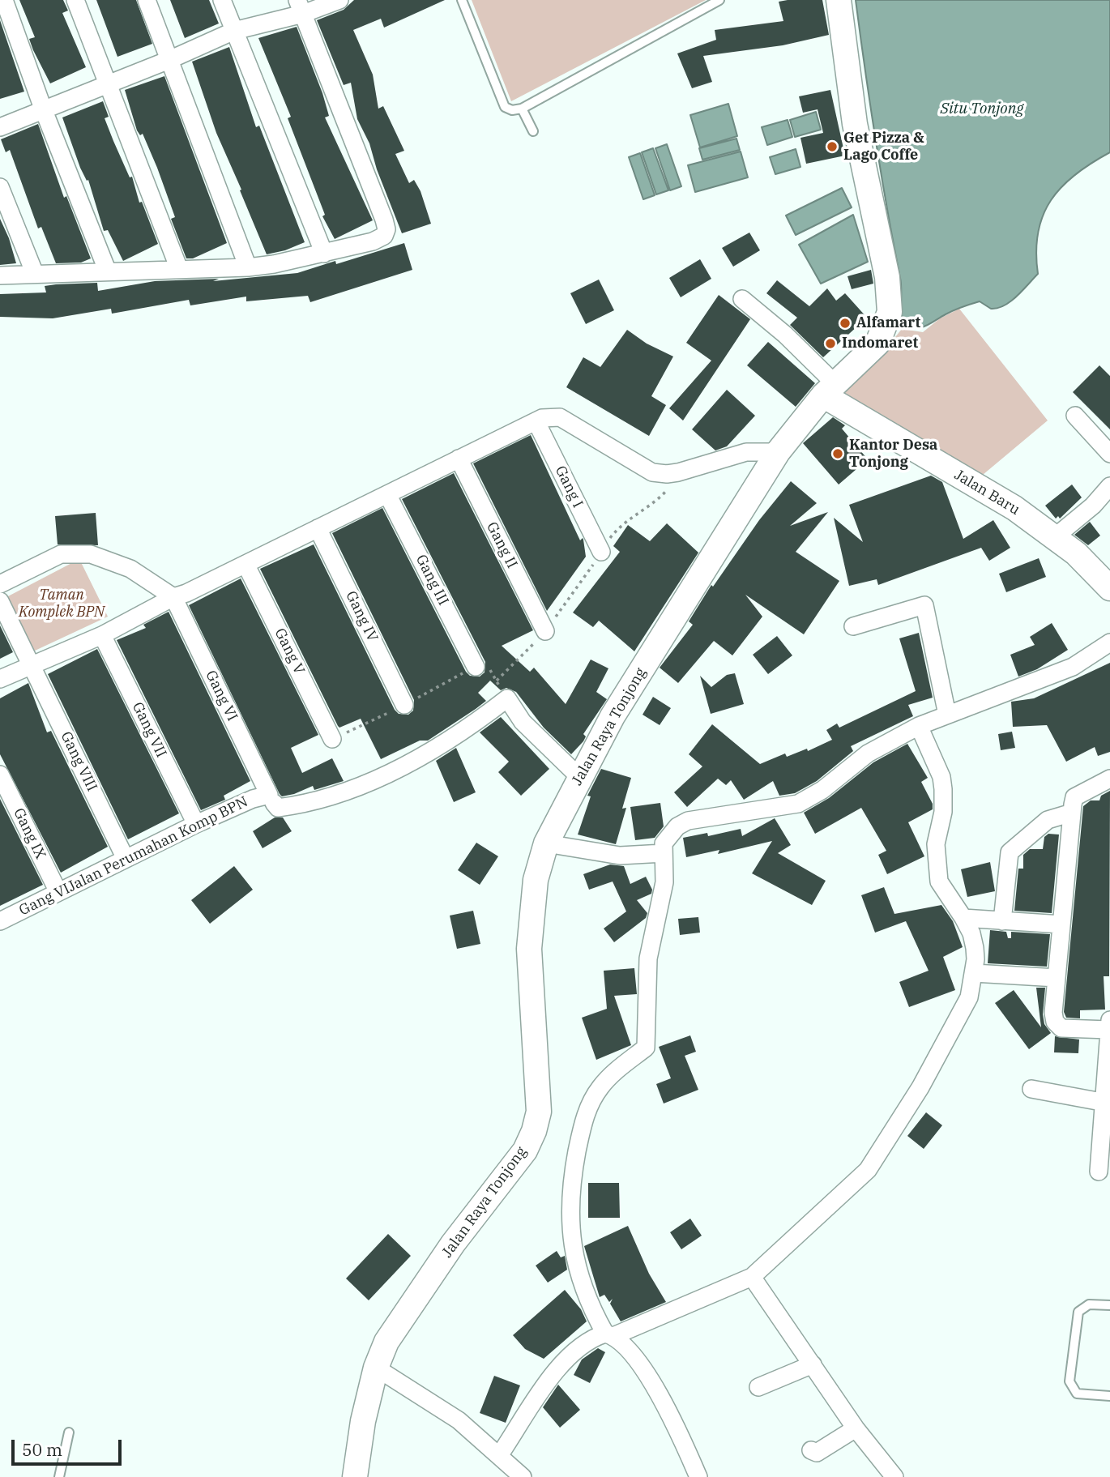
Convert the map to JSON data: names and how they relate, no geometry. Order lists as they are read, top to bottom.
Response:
{
  "streets": {
    "main road": ["Jalan Baru", "Jalan Raya Tonjong"],
    "street": [
      "Gang I",
      "Gang II",
      "Gang III",
      "Gang IV",
      "Gang V",
      "Gang VI",
      "Gang VII",
      "Gang VIII",
      "Gang IX",
      "Gang VIJalan Perumahan Komp BPN"
    ]
  },
  "crossings": [
    ["Jalan Baru", "Jalan Raya Tonjong"],
    ["Gang VI", "Gang VIJalan Perumahan Komp BPN"],
    ["Gang VII", "Gang VIJalan Perumahan Komp BPN"],
    ["Gang VIII", "Gang VIJalan Perumahan Komp BPN"],
    ["Gang IX", "Gang VIJalan Perumahan Komp BPN"]
  ],
  "water": ["Situ Tonjong"],
  "parks": ["Taman Komplek BPN"],
  "places": [
    "Get Pizza & Lago Coffe",
    "Alfamart",
    "Indomaret",
    "Kantor Desa Tonjong"
  ],
  "scale_bar": "50 m"
}
